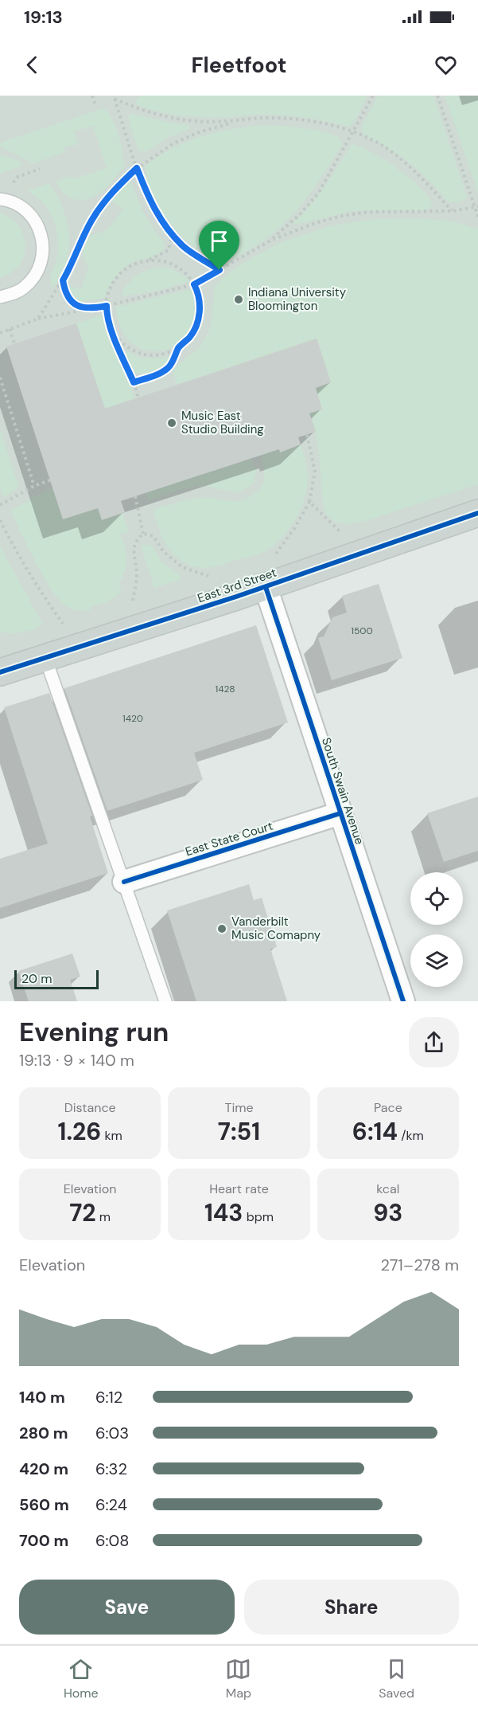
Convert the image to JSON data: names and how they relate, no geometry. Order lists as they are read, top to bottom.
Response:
{
  "streets": {
    "main road": ["East 3rd Street"],
    "street": ["South Swain Avenue", "East State Court"]
  },
  "crossings": [
    ["East 3rd Street", "South Swain Avenue"],
    ["South Swain Avenue", "East State Court"]
  ],
  "places": ["Indiana University Bloomington", "Music East Studio Building", "Vanderbilt Music Comapny"],
  "house_numbers": ["1500", "1428", "1420"],
  "scale_bar": "20 m",
  "page": {
    "status": "19:13",
    "header": "Fleetfoot",
    "scale": "20 m",
    "heading": ["Evening run", "19:13 · 9 × 140 m"],
    "stats": [
      ["Distance", "1.26 km"],
      ["Time", "7:51"],
      ["Pace", "6:14 /km"],
      ["Elevation", "72 m"],
      ["Heart rate", "143 bpm"],
      ["kcal", "93"]
    ],
    "chart": ["Elevation", "271–278 m"],
    "list": [
      {
        "name": "140 m",
        "note": "6:12"
      },
      {
        "name": "280 m",
        "note": "6:03"
      },
      {
        "name": "420 m",
        "note": "6:32"
      },
      {
        "name": "560 m",
        "note": "6:24"
      },
      {
        "name": "700 m",
        "note": "6:08"
      }
    ],
    "buttons": ["Save", "Share"],
    "tabs": ["Home", "Map", "Saved"]
  }
}
